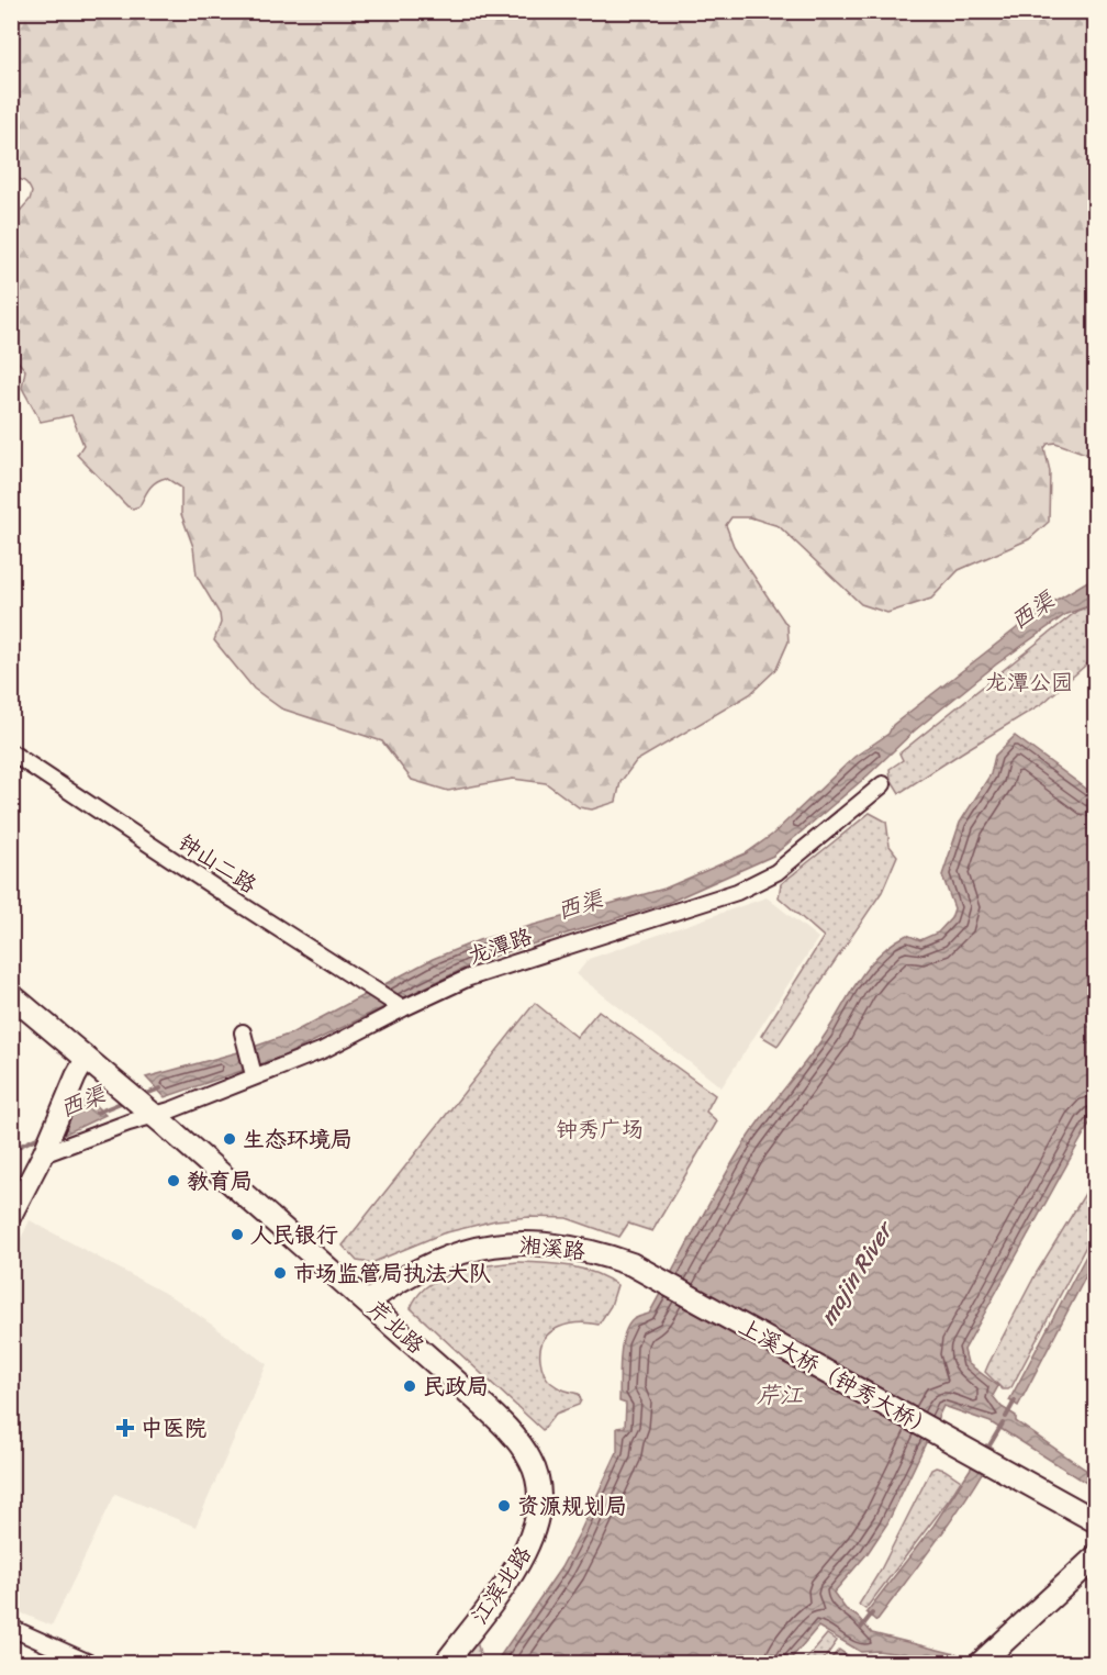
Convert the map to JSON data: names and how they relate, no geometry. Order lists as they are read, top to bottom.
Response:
{
  "streets": {
    "main road": [
      "湘溪路",
      "芹北路",
      "上溪大桥（钟秀大桥）",
      "江滨北路"
    ],
    "street": ["钟山二路", "龙潭路"]
  },
  "crossings": [
    ["钟山二路", "龙潭路"],
    ["龙潭路", "芹北路"],
    ["湘溪路", "芹北路"],
    ["湘溪路", "上溪大桥（钟秀大桥）"],
    ["芹北路", "江滨北路"]
  ],
  "water": ["西渠", "majin River", "芹江"],
  "parks": ["龙潭公园", "钟秀广场"],
  "places": {
    "other": [
      "生态环境局",
      "教育局",
      "人民银行",
      "市场监管局执法大队",
      "民政局",
      "资源规划局"
    ],
    "health": ["中医院"]
  }
}
